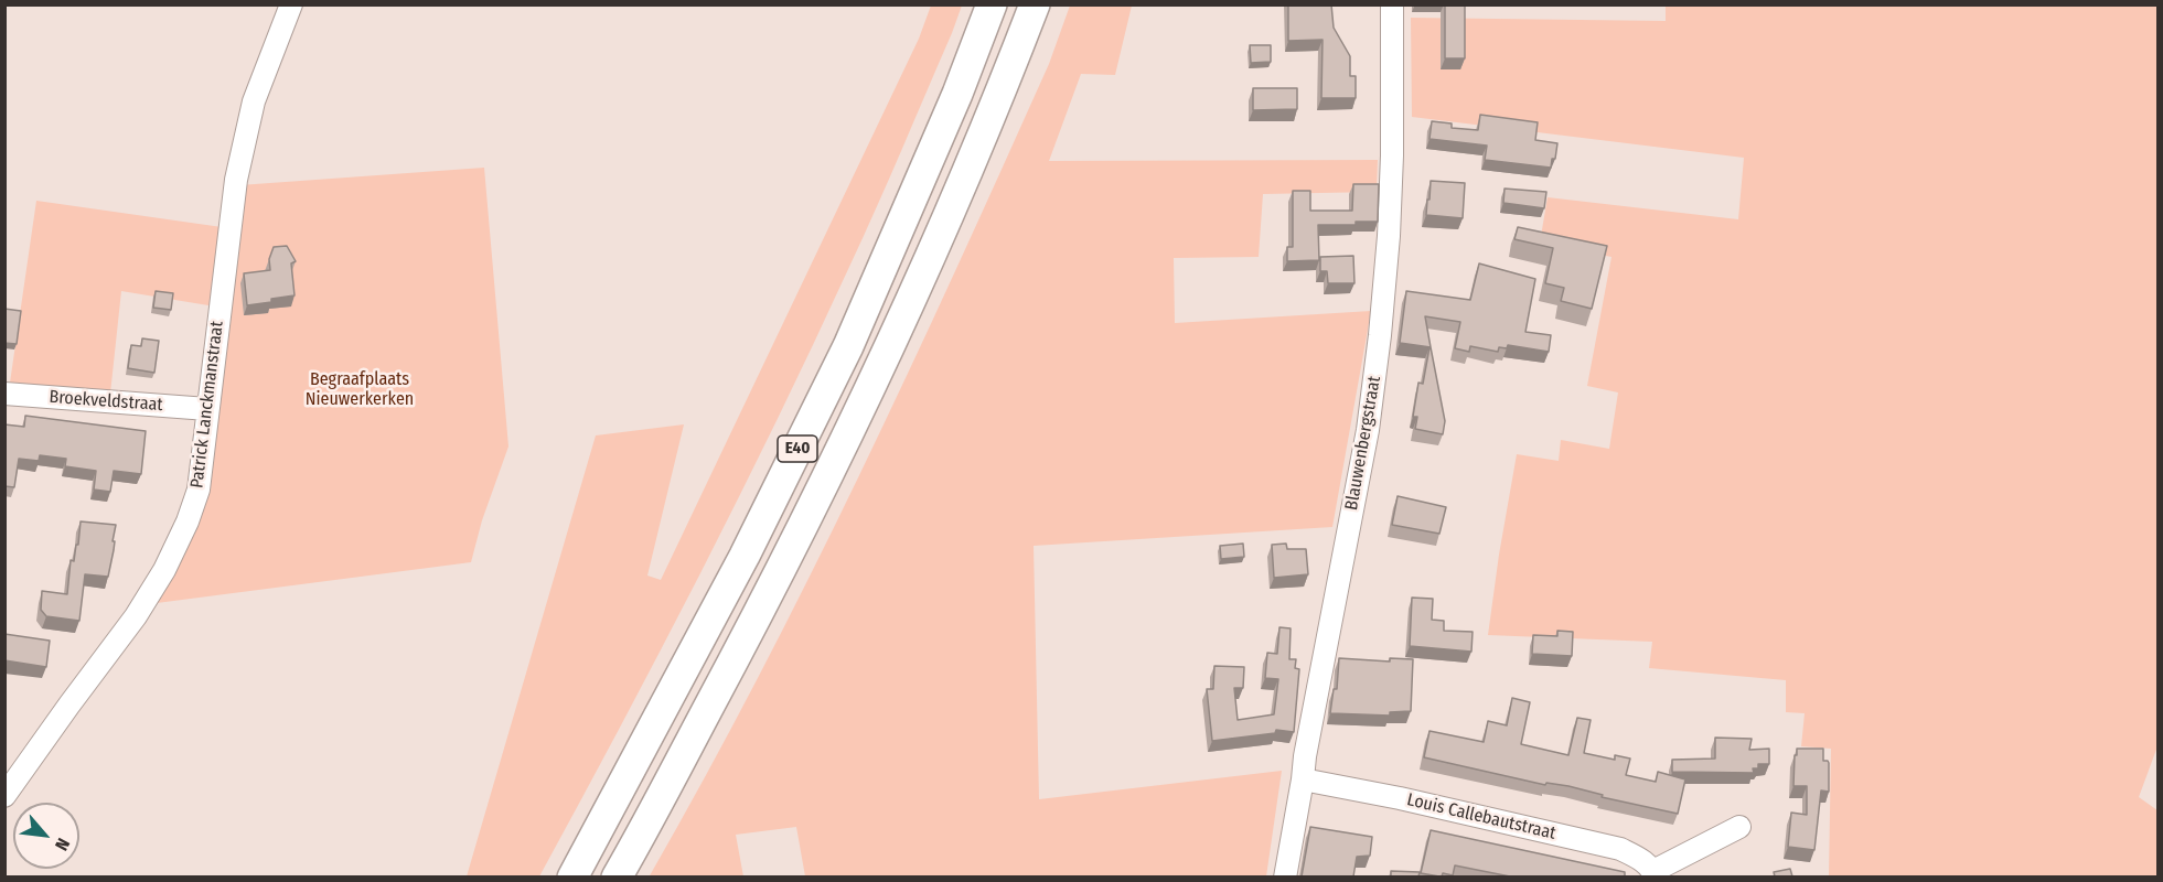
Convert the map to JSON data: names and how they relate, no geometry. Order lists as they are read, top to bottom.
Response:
{
  "streets": {
    "highway": ["E40"],
    "street": [
      "Broekveldstraat",
      "Patrick Lanckmanstraat",
      "Blauwenbergstraat",
      "Louis Callebautstraat"
    ]
  },
  "crossings": [
    ["Broekveldstraat", "Patrick Lanckmanstraat"],
    ["Blauwenbergstraat", "Louis Callebautstraat"]
  ],
  "parks": ["Begraafplaats Nieuwerkerken"],
  "north": "bottom right"
}
